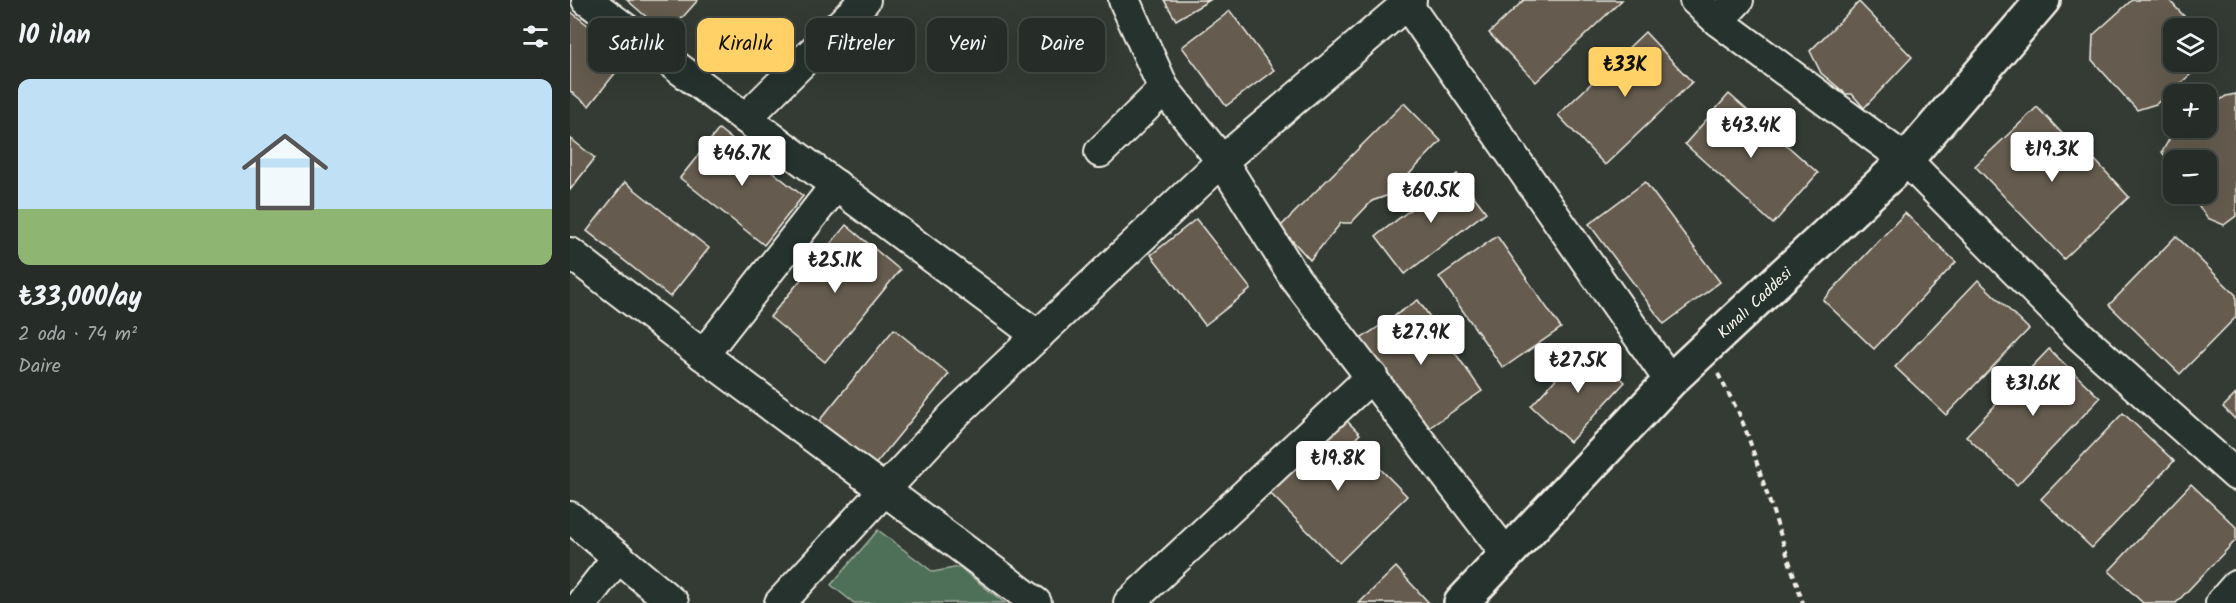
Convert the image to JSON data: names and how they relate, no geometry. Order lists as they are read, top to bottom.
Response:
{
  "streets": {
    "street": ["Kınalı Caddesi"]
  },
  "page": {
    "heading": "10 ilan",
    "map_buttons": ["+", "−"],
    "chip": [
      "Satılık",
      "Kiralık",
      "Filtreler",
      "Yeni",
      "Daire"
    ],
    "price": [
      "₺33K",
      "₺43.4K",
      "₺19.3K",
      "₺46.7K",
      "₺60.5K",
      "₺25.1K",
      "₺27.9K",
      "₺27.5K",
      "₺31.6K",
      "₺19.8K"
    ],
    "list": [
      {
        "name": "₺33,000/ay",
        "note": "2 oda · 74 m² · Daire"
      }
    ]
  }
}
